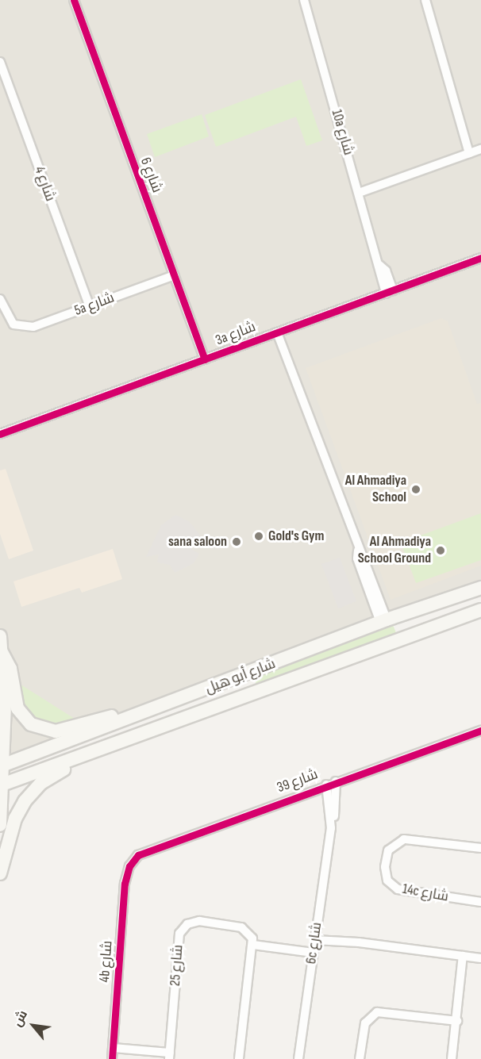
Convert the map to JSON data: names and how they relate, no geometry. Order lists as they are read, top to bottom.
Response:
{
  "streets": {
    "main road": ["شارع أبو هيل"],
    "street": [
      "10a شارع",
      "شارع 6",
      "شارع 4",
      "5a شارع",
      "3a شارع",
      "شارع 39",
      "14c شارع",
      "6c شارع",
      "4b شارع",
      "شارع 25"
    ]
  },
  "crossings": [
    ["10a شارع", "3a شارع"],
    ["شارع 6", "5a شارع"],
    ["شارع 6", "3a شارع"],
    ["شارع 4", "5a شارع"],
    ["شارع 39", "6c شارع"],
    ["شارع 39", "4b شارع"]
  ],
  "places": [
    "Al Ahmadiya School",
    "Gold's Gym",
    "sana saloon",
    "Al Ahmadiya School Ground"
  ],
  "north": "top left"
}
